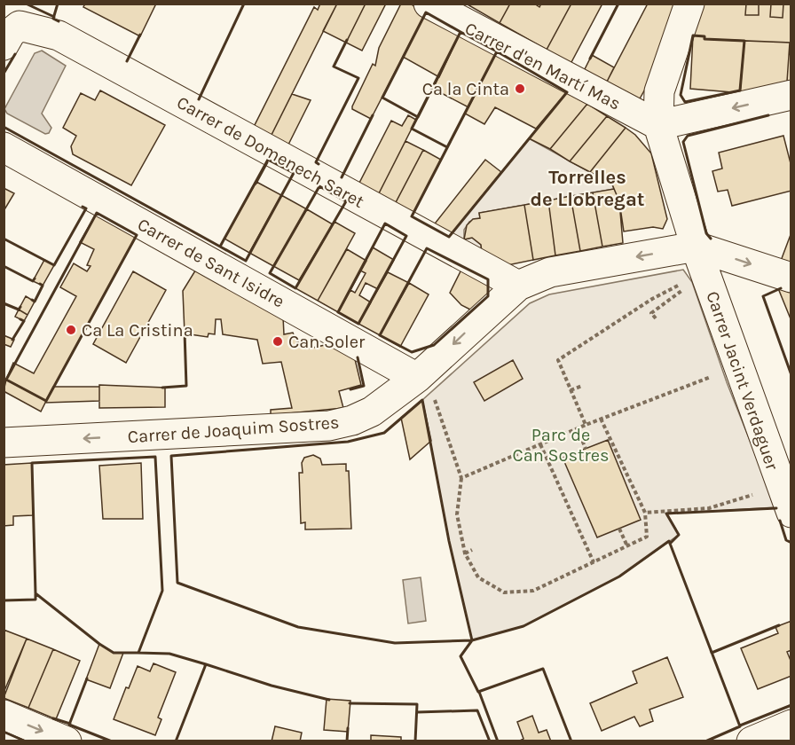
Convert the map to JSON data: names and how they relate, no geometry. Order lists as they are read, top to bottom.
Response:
{
  "streets": {
    "street": [
      "Carrer d'en Martí Mas",
      "Carrer de Domenech Saret",
      "Carrer de Sant Isidre",
      "Carrer Jacint Verdaguer",
      "Carrer de Joaquim Sostres"
    ]
  },
  "crossings": [
    ["Carrer d'en Martí Mas", "Carrer Jacint Verdaguer"],
    ["Carrer de Domenech Saret", "Carrer de Joaquim Sostres"],
    ["Carrer de Sant Isidre", "Carrer de Joaquim Sostres"],
    ["Carrer Jacint Verdaguer", "Carrer de Joaquim Sostres"]
  ],
  "one_way": ["Carrer de Joaquim Sostres"],
  "districts": ["Torrelles de Llobregat"],
  "parks": ["Parc de Can Sostres"],
  "places": ["Ca la Cinta", "Ca La Cristina", "Can Soler"]
}
